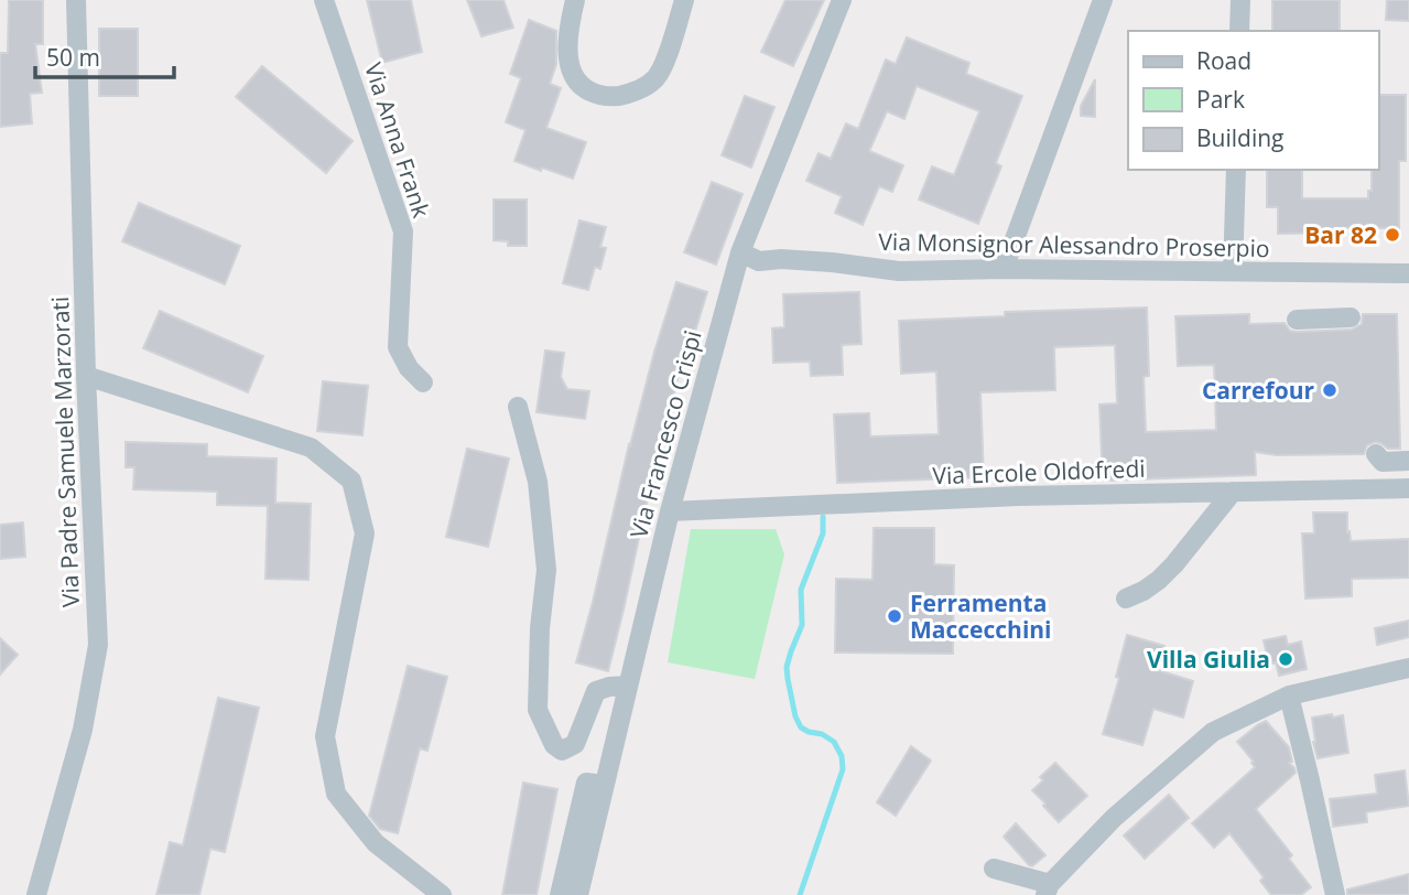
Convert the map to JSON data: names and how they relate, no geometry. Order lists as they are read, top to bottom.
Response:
{
  "streets": {
    "street": [
      "Via Anna Frank",
      "Via Monsignor Alessandro Proserpio",
      "Via Francesco Crispi",
      "Via Padre Samuele Marzorati",
      "Via Ercole Oldofredi"
    ]
  },
  "crossings": [
    ["Via Monsignor Alessandro Proserpio", "Via Francesco Crispi"],
    ["Via Francesco Crispi", "Via Ercole Oldofredi"]
  ],
  "places": [
    "Bar 82",
    "Carrefour",
    "Ferramenta Maccecchini",
    "Villa Giulia"
  ],
  "legend": ["Road", "Park", "Building"],
  "scale_bar": "50 m"
}
